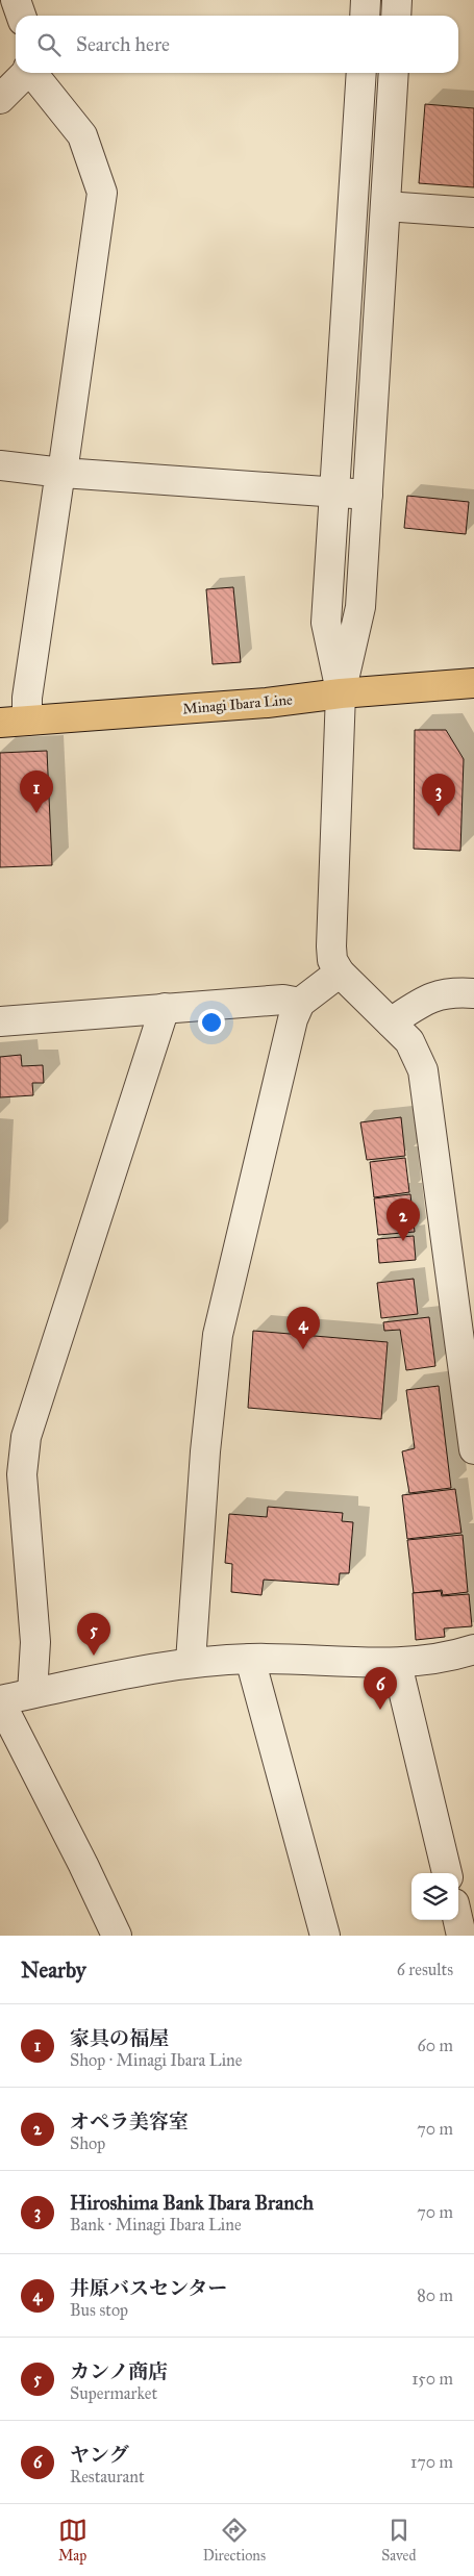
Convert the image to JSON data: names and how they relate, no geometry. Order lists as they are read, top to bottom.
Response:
{
  "streets": {
    "main road": ["Minagi Ibara Line"]
  },
  "page": {
    "search": "Search here",
    "pins": [
      "1",
      "3",
      "2",
      "4",
      "5",
      "6"
    ],
    "heading": ["Nearby", "6 results"],
    "list": [
      {
        "mark": "1",
        "name": "家具の福屋",
        "note": "Shop · Minagi Ibara Line",
        "value": "60 m"
      },
      {
        "mark": "2",
        "name": "オペラ美容室",
        "note": "Shop",
        "value": "70 m"
      },
      {
        "mark": "3",
        "name": "Hiroshima Bank Ibara Branch",
        "note": "Bank · Minagi Ibara Line",
        "value": "70 m"
      },
      {
        "mark": "4",
        "name": "井原バスセンター",
        "note": "Bus stop",
        "value": "80 m"
      },
      {
        "mark": "5",
        "name": "カンノ商店",
        "note": "Supermarket",
        "value": "150 m"
      },
      {
        "mark": "6",
        "name": "ヤング",
        "note": "Restaurant",
        "value": "170 m"
      }
    ],
    "nav": ["Map", "Directions", "Saved"]
  }
}
